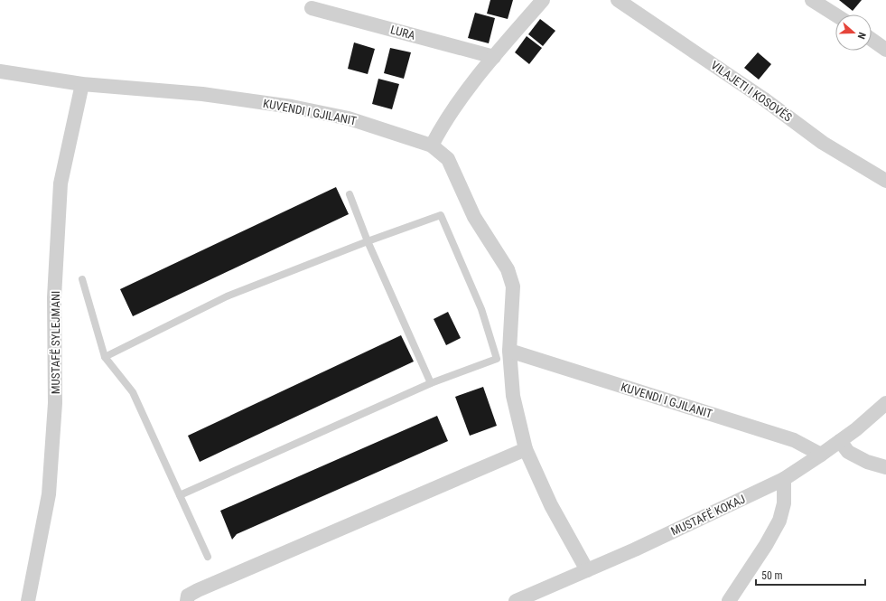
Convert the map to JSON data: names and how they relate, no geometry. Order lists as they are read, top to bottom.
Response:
{
  "streets": {
    "street": [
      "LURA",
      "VILAJETI I KOSOVËS",
      "KUVENDI I GJILANIT",
      "MUSTAFË SYLEJMANI",
      "MUSTAFË KOKAJ"
    ]
  },
  "crossings": [
    ["KUVENDI I GJILANIT", "MUSTAFË SYLEJMANI"],
    ["KUVENDI I GJILANIT", "MUSTAFË KOKAJ"]
  ],
  "scale_bar": "50 m",
  "north": "right"
}
